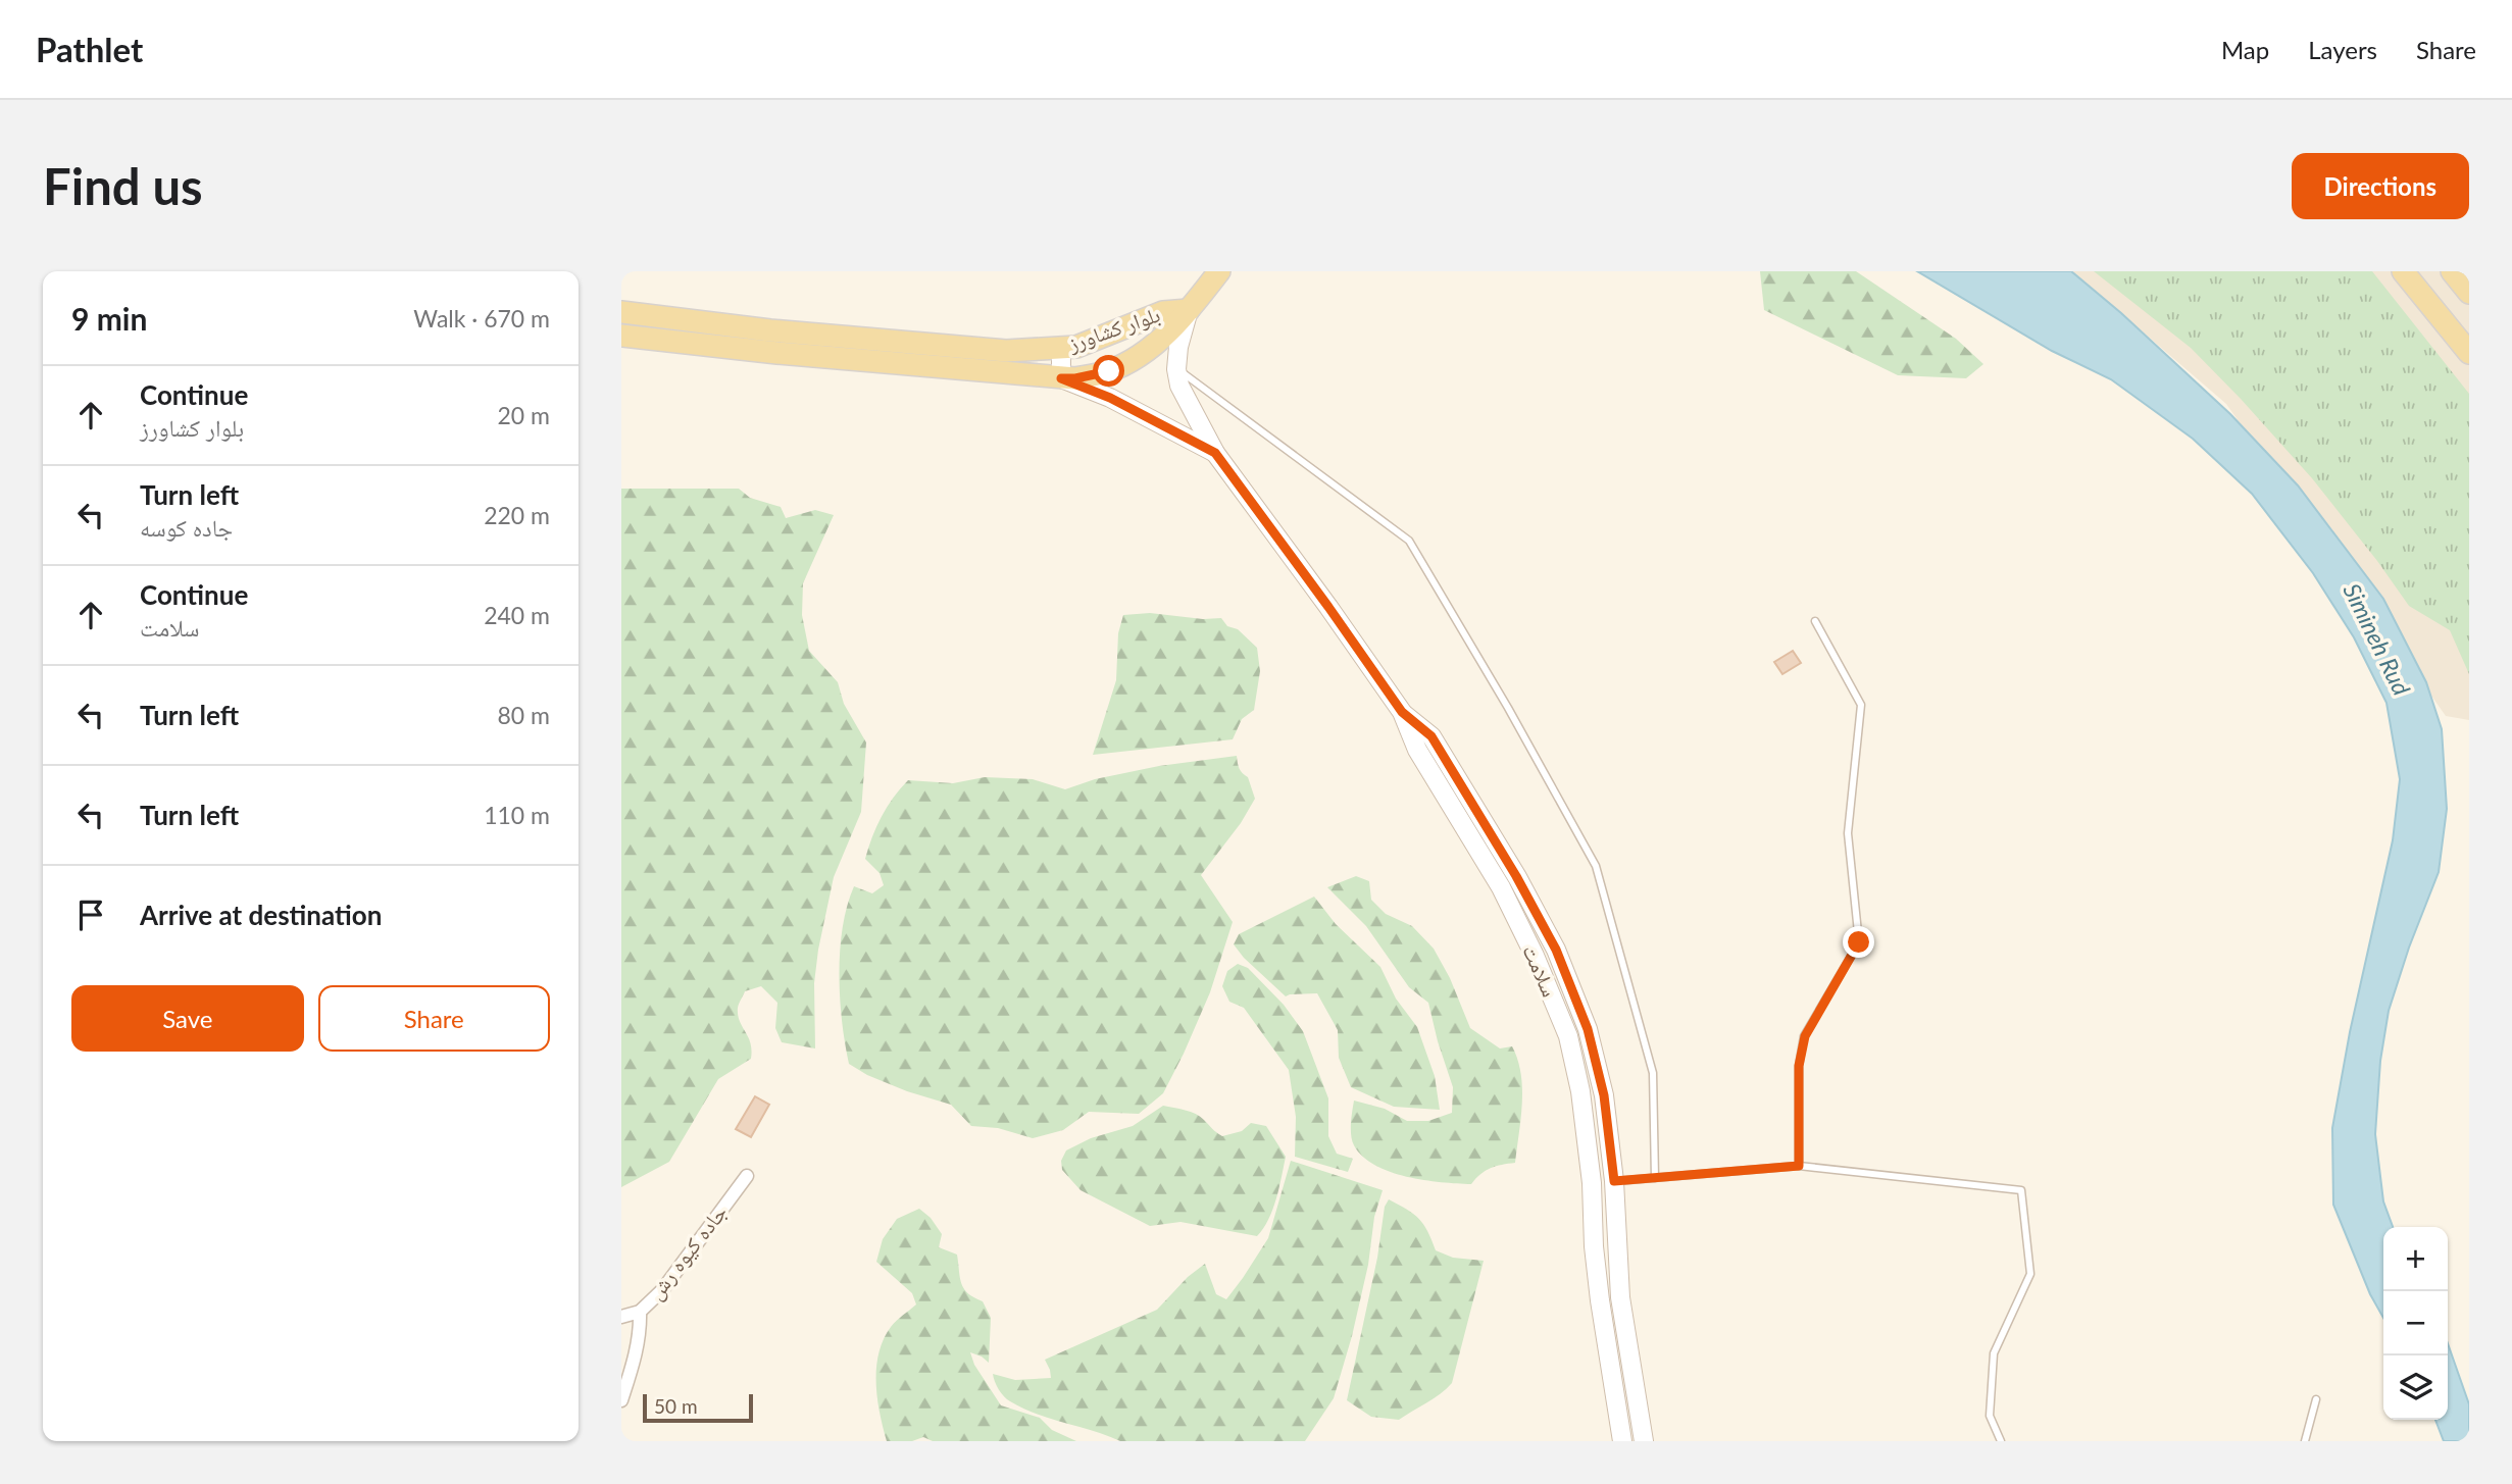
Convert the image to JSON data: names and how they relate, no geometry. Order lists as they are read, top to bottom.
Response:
{
  "streets": {
    "main road": ["بلوار کشاورز", "سلامت"],
    "street": ["جاده کیوه رش"]
  },
  "water": ["Simineh Rud"],
  "scale_bar": "50 m",
  "page": {
    "header": "Pathlet",
    "nav": ["Map", "Layers", "Share"],
    "buttons": [
      "Directions",
      ["Save", "Share"]
    ],
    "title": "Find us",
    "heading": ["9 min", "Walk · 670 m"],
    "list": [
      ["Continue", "بلوار کشاورز", "20 m"],
      ["Turn left", "جاده کوسه", "220 m"],
      ["Continue", "سلامت", "240 m"],
      ["Turn left", "80 m"],
      ["Turn left", "110 m"],
      "Arrive at destination"
    ],
    "map_buttons": ["+", "−"],
    "scale": "50 m"
  }
}
